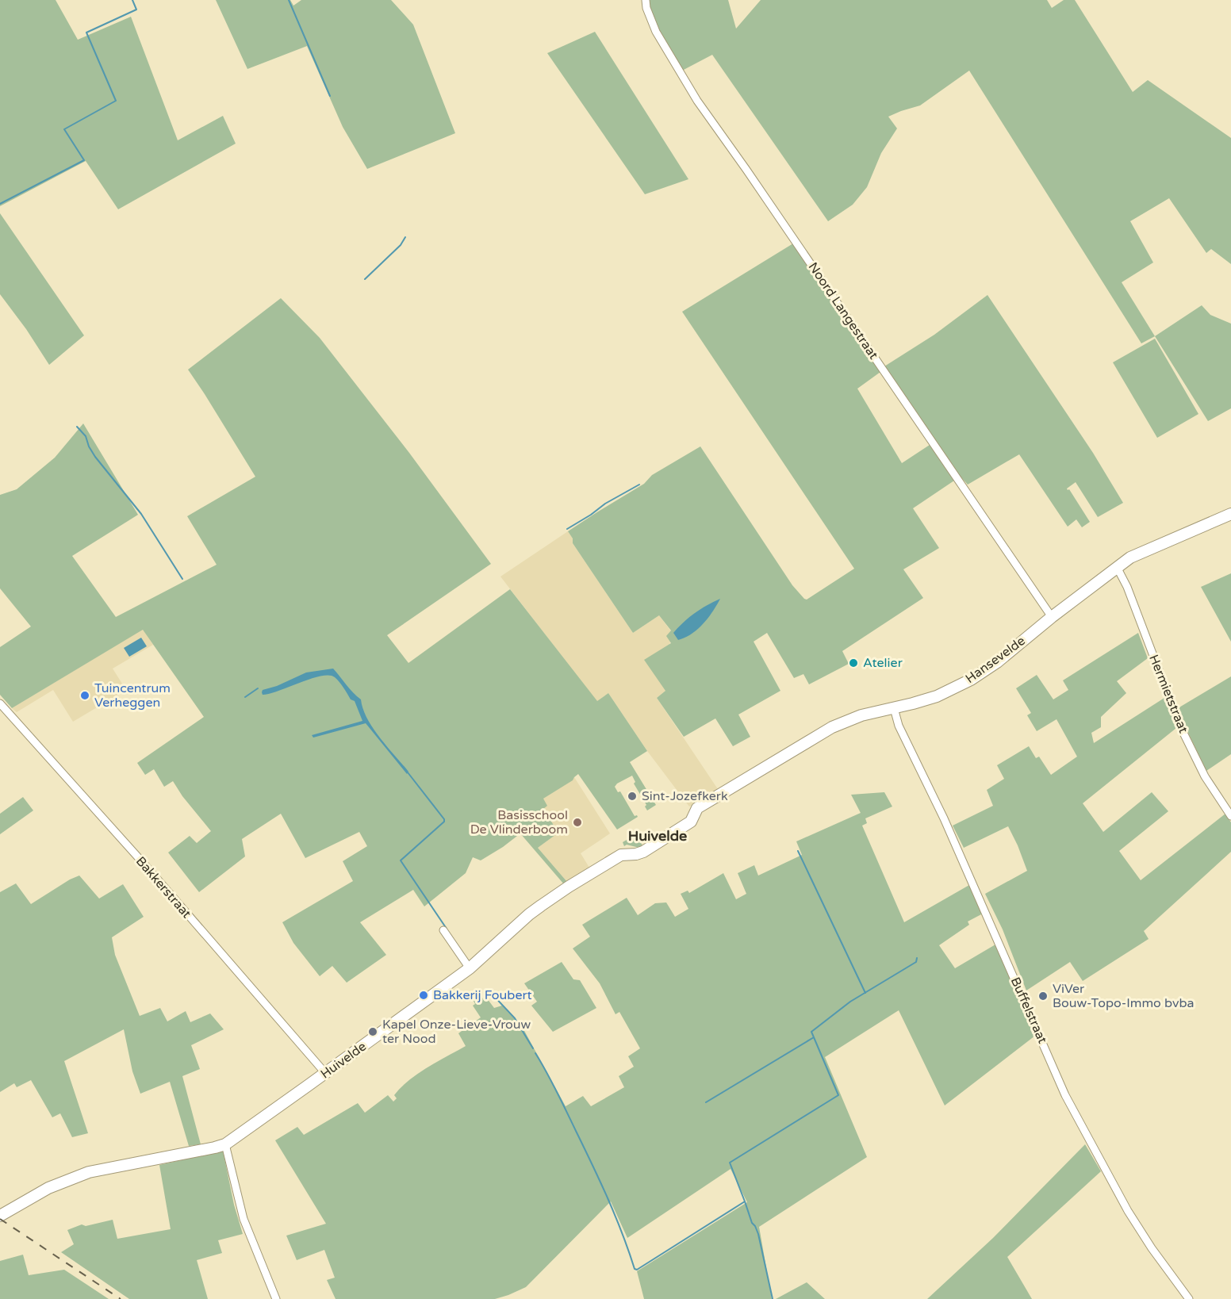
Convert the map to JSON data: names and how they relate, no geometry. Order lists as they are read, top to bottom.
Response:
{
  "streets": {
    "street": [
      "Noord Langestraat",
      "Hansevelde",
      "Hermietstraat",
      "Bakkerstraat",
      "Buffelstraat",
      "Huivelde"
    ]
  },
  "crossings": [
    ["Noord Langestraat", "Hansevelde"],
    ["Hansevelde", "Hermietstraat"],
    ["Hansevelde", "Buffelstraat"],
    ["Hansevelde", "Huivelde"],
    ["Bakkerstraat", "Huivelde"]
  ],
  "districts": ["Huivelde"],
  "places": [
    "Atelier",
    "Tuincentrum Verheggen",
    "Sint-Jozefkerk",
    "Basisschool De Vlinderboom",
    "Bakkerij Foubert",
    "ViVer Bouw-Topo-Immo bvba",
    "Kapel Onze-Lieve-Vrouw ter Nood"
  ]
}
